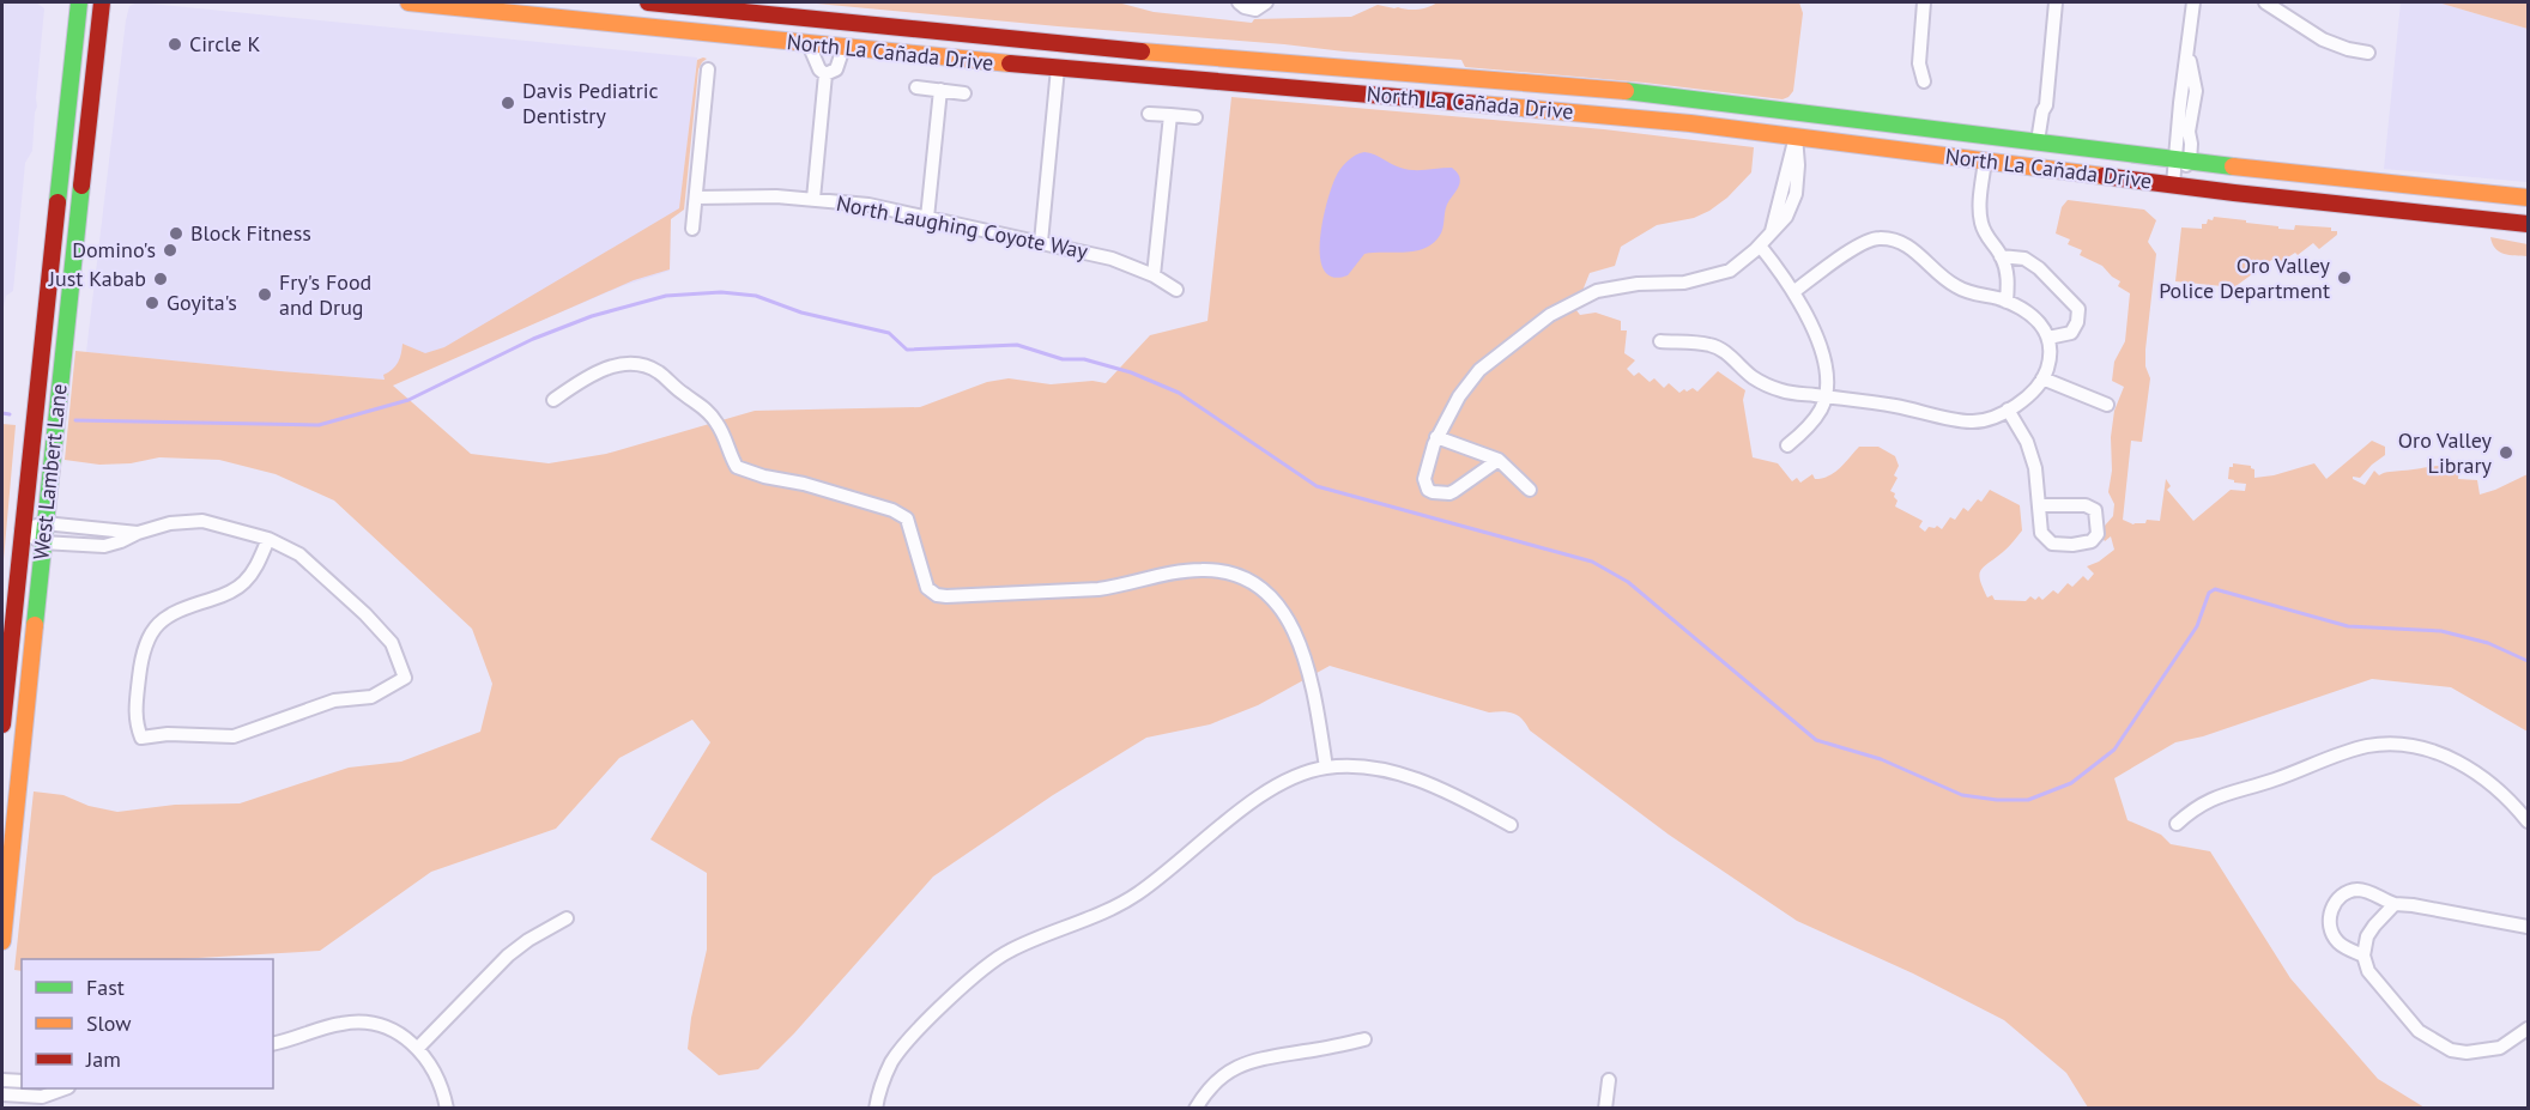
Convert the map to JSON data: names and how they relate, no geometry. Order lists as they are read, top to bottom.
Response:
{
  "streets": {
    "main road": ["North La Cañada Drive", "West Lambert Lane"],
    "street": ["North Laughing Coyote Way"]
  },
  "places": [
    "Circle K",
    "Davis Pediatric Dentistry",
    "Block Fitness",
    "Domino's",
    "Oro Valley Police Department",
    "Just Kabab",
    "Fry's Food and Drug",
    "Goyita's",
    "Oro Valley Library"
  ],
  "legend": ["Fast", "Slow", "Jam"]
}
